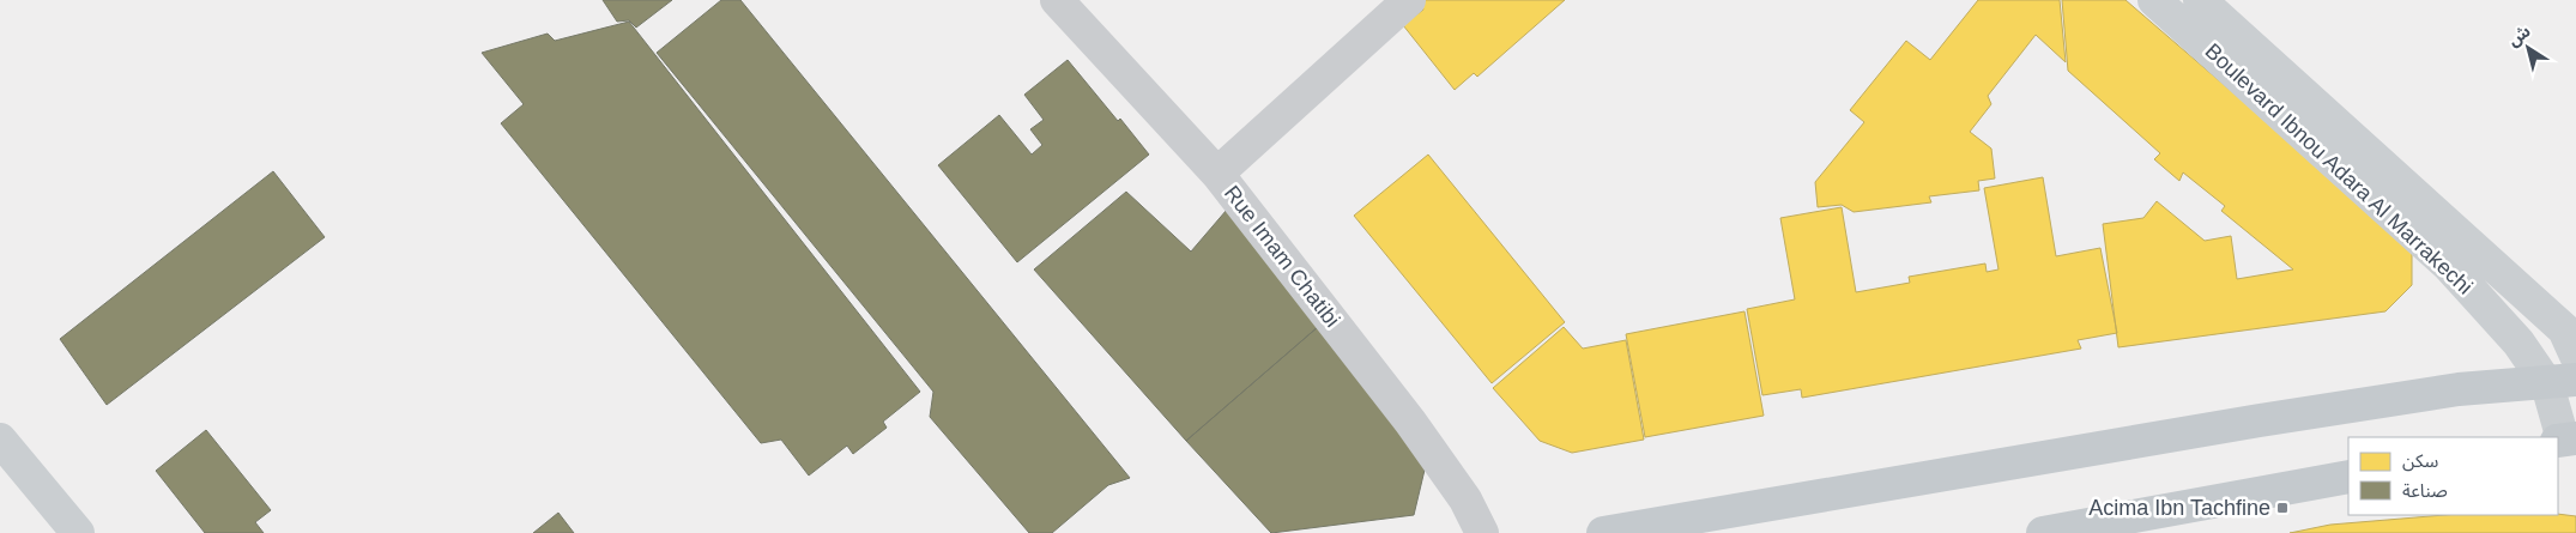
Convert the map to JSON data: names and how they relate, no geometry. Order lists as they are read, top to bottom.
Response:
{
  "streets": {
    "main road": ["Boulevard Ibnou Adara Al Marrakechi"],
    "street": ["Rue Imam Chatibi"]
  },
  "places": {
    "transit": ["Acima Ibn Tachfine"]
  },
  "legend": ["سكن", "صناعة"],
  "north": "top left"
}
